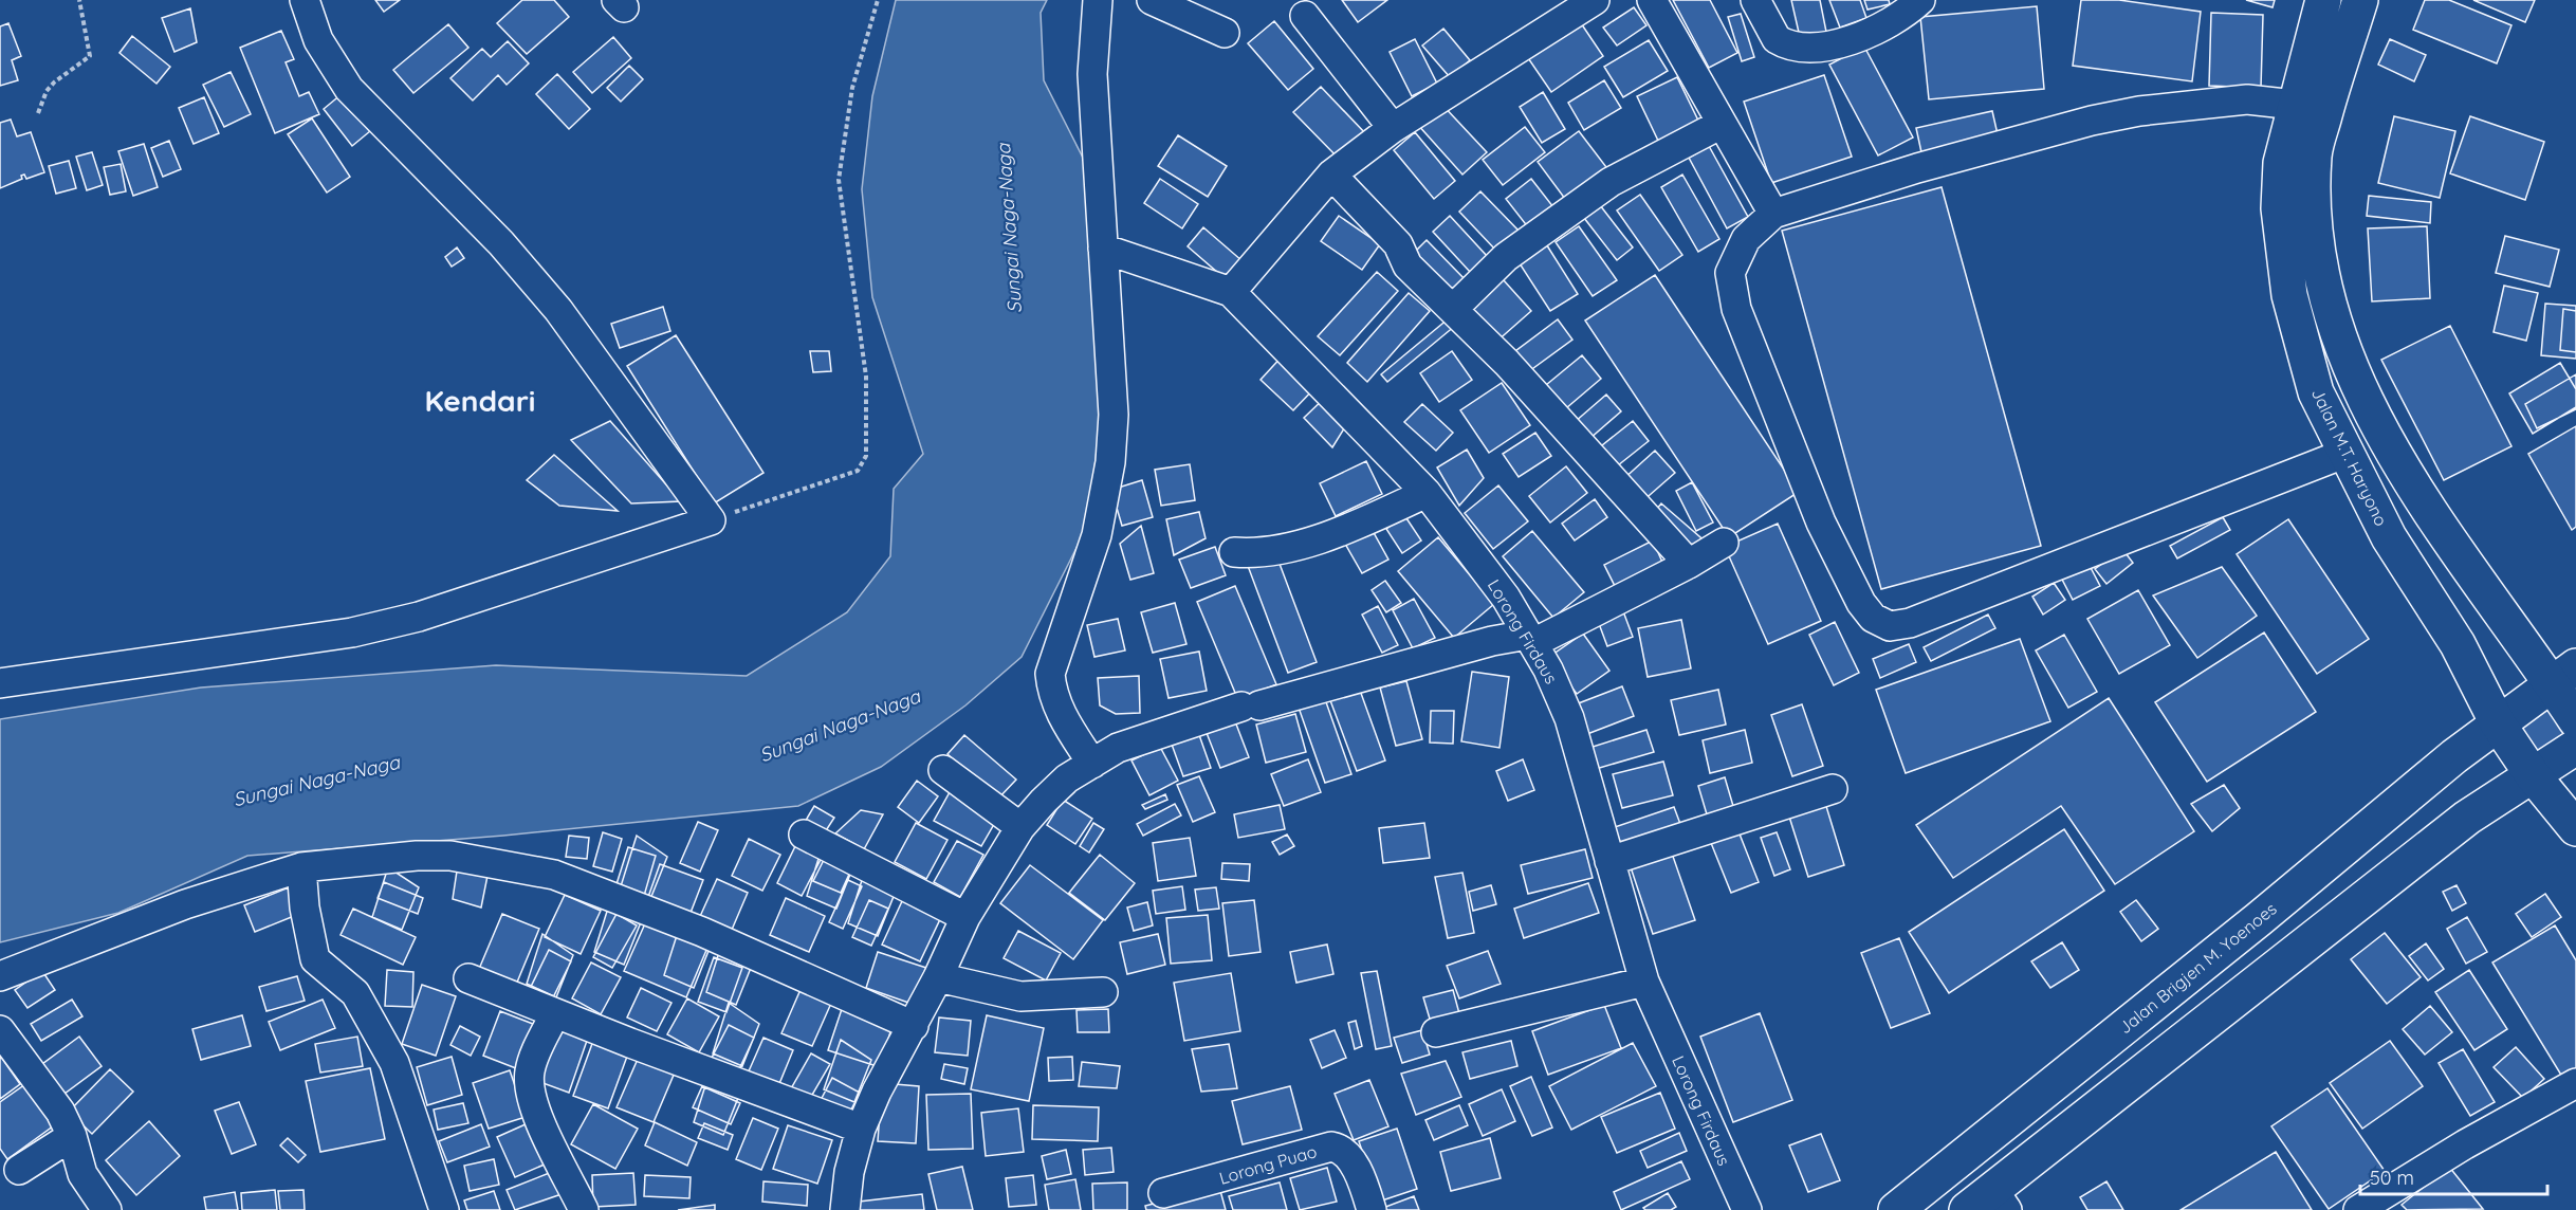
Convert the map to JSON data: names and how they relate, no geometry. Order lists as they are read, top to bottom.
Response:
{
  "streets": {
    "main road": ["Jalan M.T. Haryono", "Jalan Brigjen M. Yoenoes"],
    "street": ["Lorong Firdaus", "Lorong Puao"]
  },
  "crossings": [
    ["Jalan M.T. Haryono", "Jalan Brigjen M. Yoenoes"]
  ],
  "districts": ["Kendari"],
  "water": ["Sungai Naga-Naga"],
  "scale_bar": "50 m"
}
